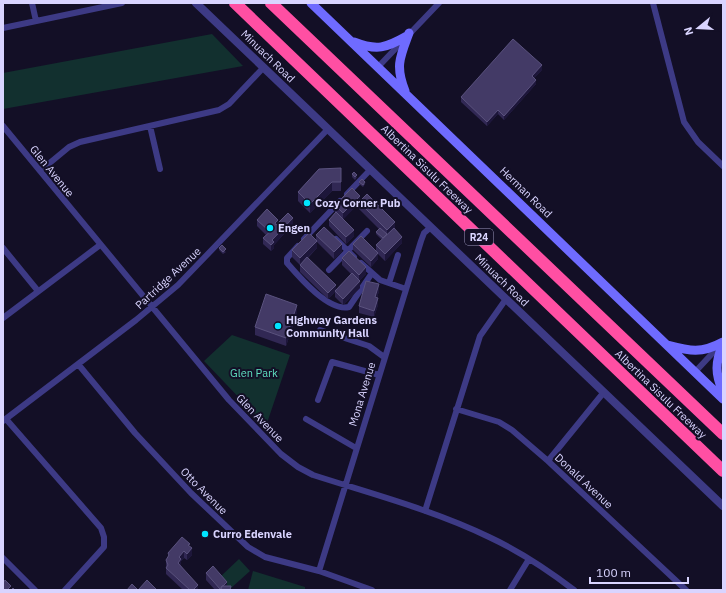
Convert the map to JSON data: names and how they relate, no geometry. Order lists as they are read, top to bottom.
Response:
{
  "streets": {
    "highway": ["Albertina Sisulu Freeway", "R24"],
    "main road": ["Herman Road"],
    "street": [
      "Minuach Road",
      "Glen Avenue",
      "Partridge Avenue",
      "Mona Avenue",
      "Donald Avenue",
      "Otto Avenue"
    ]
  },
  "crossings": [
    ["Minuach Road", "Partridge Avenue"],
    ["Minuach Road", "Mona Avenue"],
    ["Glen Avenue", "Partridge Avenue"],
    ["Glen Avenue", "Mona Avenue"],
    ["Partridge Avenue", "Otto Avenue"],
    ["Mona Avenue", "Otto Avenue"]
  ],
  "parks": ["Glen Park"],
  "places": [
    "Cozy Corner Pub",
    "Engen",
    "Highway Gardens Community Hall",
    "Curro Edenvale"
  ],
  "scale_bar": "100 m",
  "north": "left"
}
